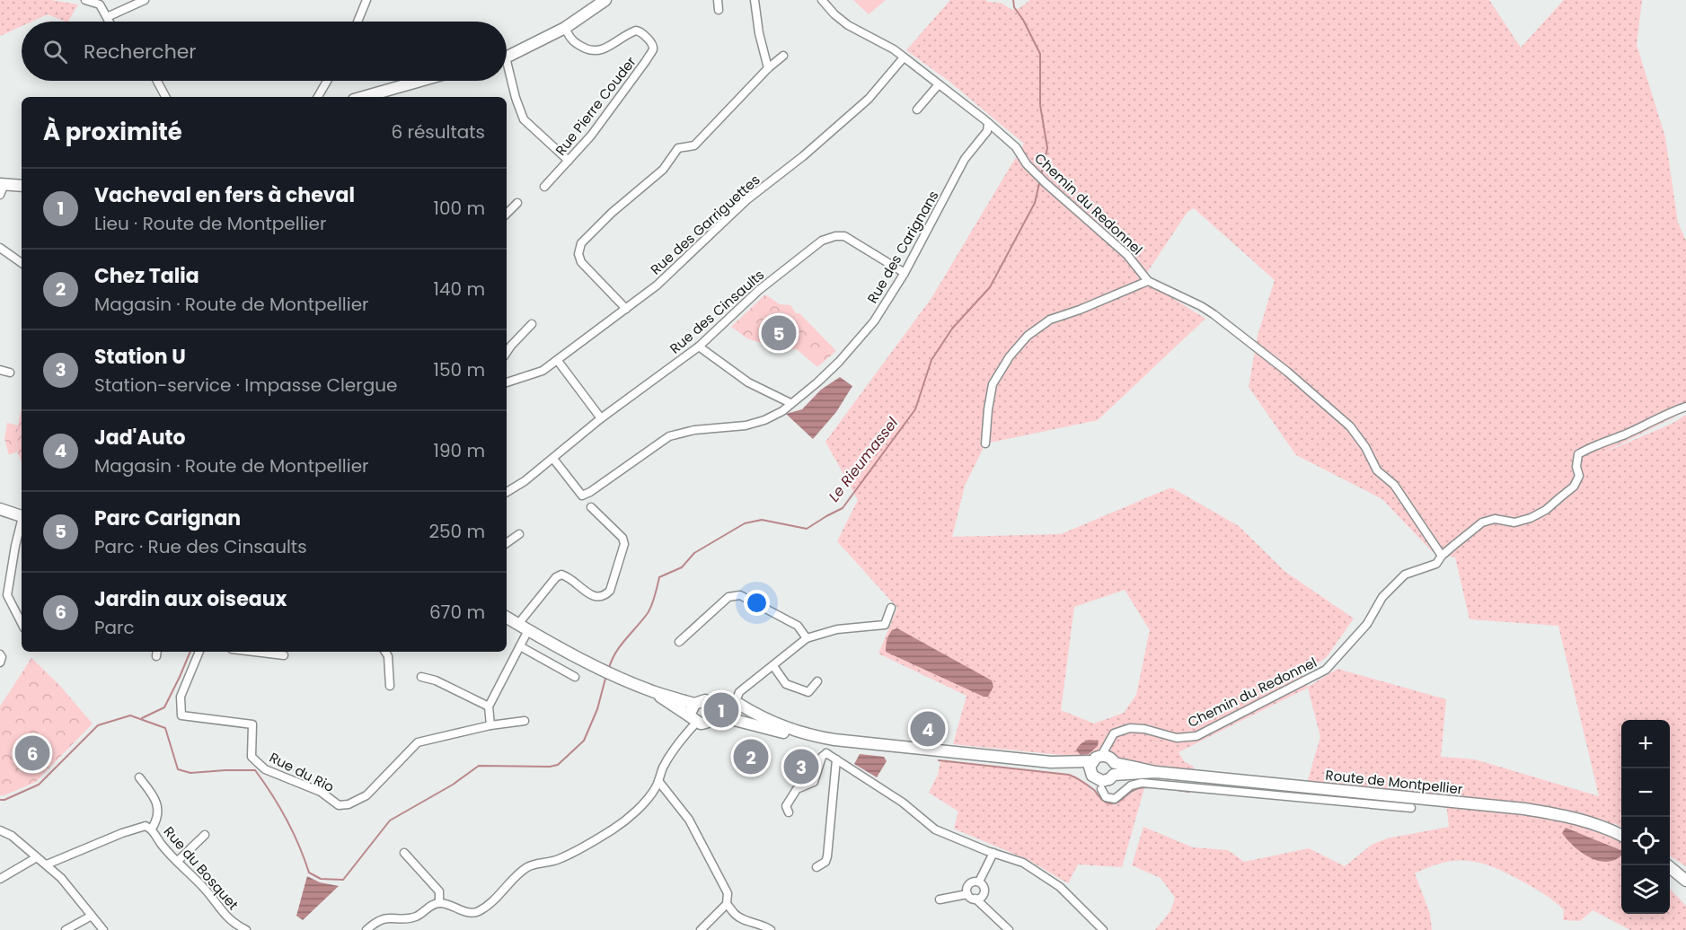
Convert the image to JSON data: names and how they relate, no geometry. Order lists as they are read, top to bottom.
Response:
{
  "streets": {
    "street": [
      "Rue Pierre Couder",
      "Chemin du Redonnel",
      "Rue des Garriguettes",
      "Rue des Carignans",
      "Rue des Cinsaults",
      "Rue du Rio",
      "Route de Montpellier",
      "Rue du Bosquet"
    ]
  },
  "crossings": [
    ["Chemin du Redonnel", "Rue des Garriguettes"],
    ["Chemin du Redonnel", "Rue des Carignans"],
    ["Chemin du Redonnel", "Route de Montpellier"],
    ["Rue des Carignans", "Rue des Cinsaults"]
  ],
  "water": ["Le Rieumassel"],
  "page": {
    "search": "Rechercher",
    "heading": ["À proximité", "6 résultats"],
    "list": [
      {
        "mark": "1",
        "name": "Vacheval en fers à cheval",
        "note": "Lieu · Route de Montpellier",
        "value": "100 m"
      },
      {
        "mark": "2",
        "name": "Chez Talia",
        "note": "Magasin · Route de Montpellier",
        "value": "140 m"
      },
      {
        "mark": "3",
        "name": "Station U",
        "note": "Station-service · Impasse Clergue",
        "value": "150 m"
      },
      {
        "mark": "4",
        "name": "Jad'Auto",
        "note": "Magasin · Route de Montpellier",
        "value": "190 m"
      },
      {
        "mark": "5",
        "name": "Parc Carignan",
        "note": "Parc · Rue des Cinsaults",
        "value": "250 m"
      },
      {
        "mark": "6",
        "name": "Jardin aux oiseaux",
        "note": "Parc",
        "value": "670 m"
      }
    ],
    "pins": [
      "5",
      "1",
      "4",
      "6",
      "2",
      "3"
    ],
    "map_buttons": ["+", "−"]
  }
}
